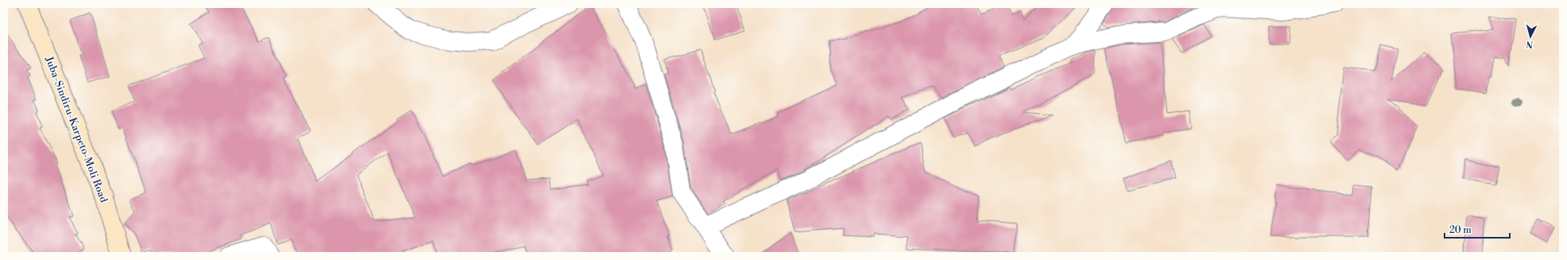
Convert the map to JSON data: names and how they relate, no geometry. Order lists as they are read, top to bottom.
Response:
{
  "streets": {
    "main road": ["Juba-Sindiru-Karpeto-Moli Road"]
  },
  "scale_bar": "20 m",
  "north": "bottom"
}
